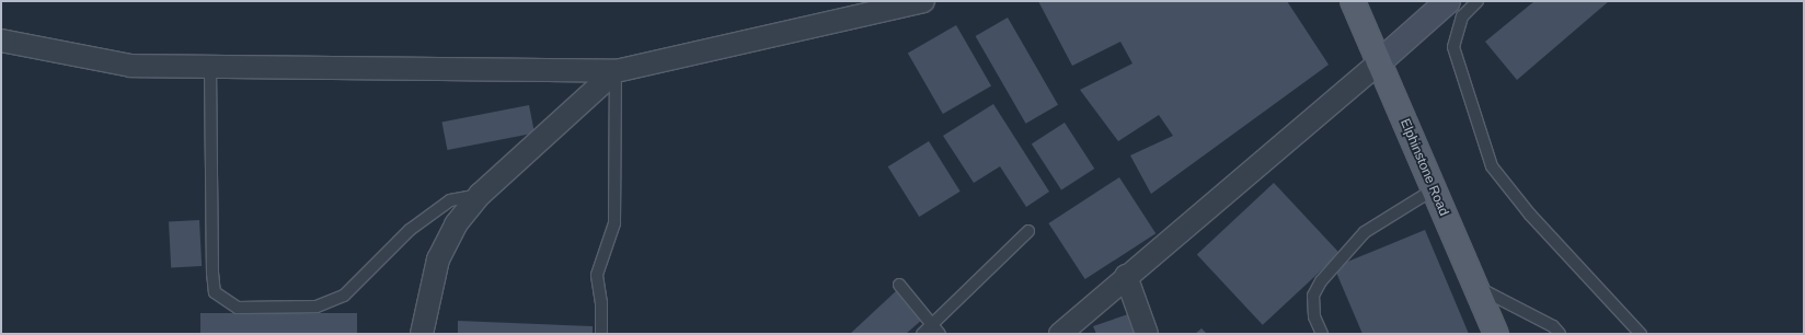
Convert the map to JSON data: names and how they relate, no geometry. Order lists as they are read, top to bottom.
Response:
{
  "streets": {
    "main road": ["Elphinstone Road"]
  }
}
